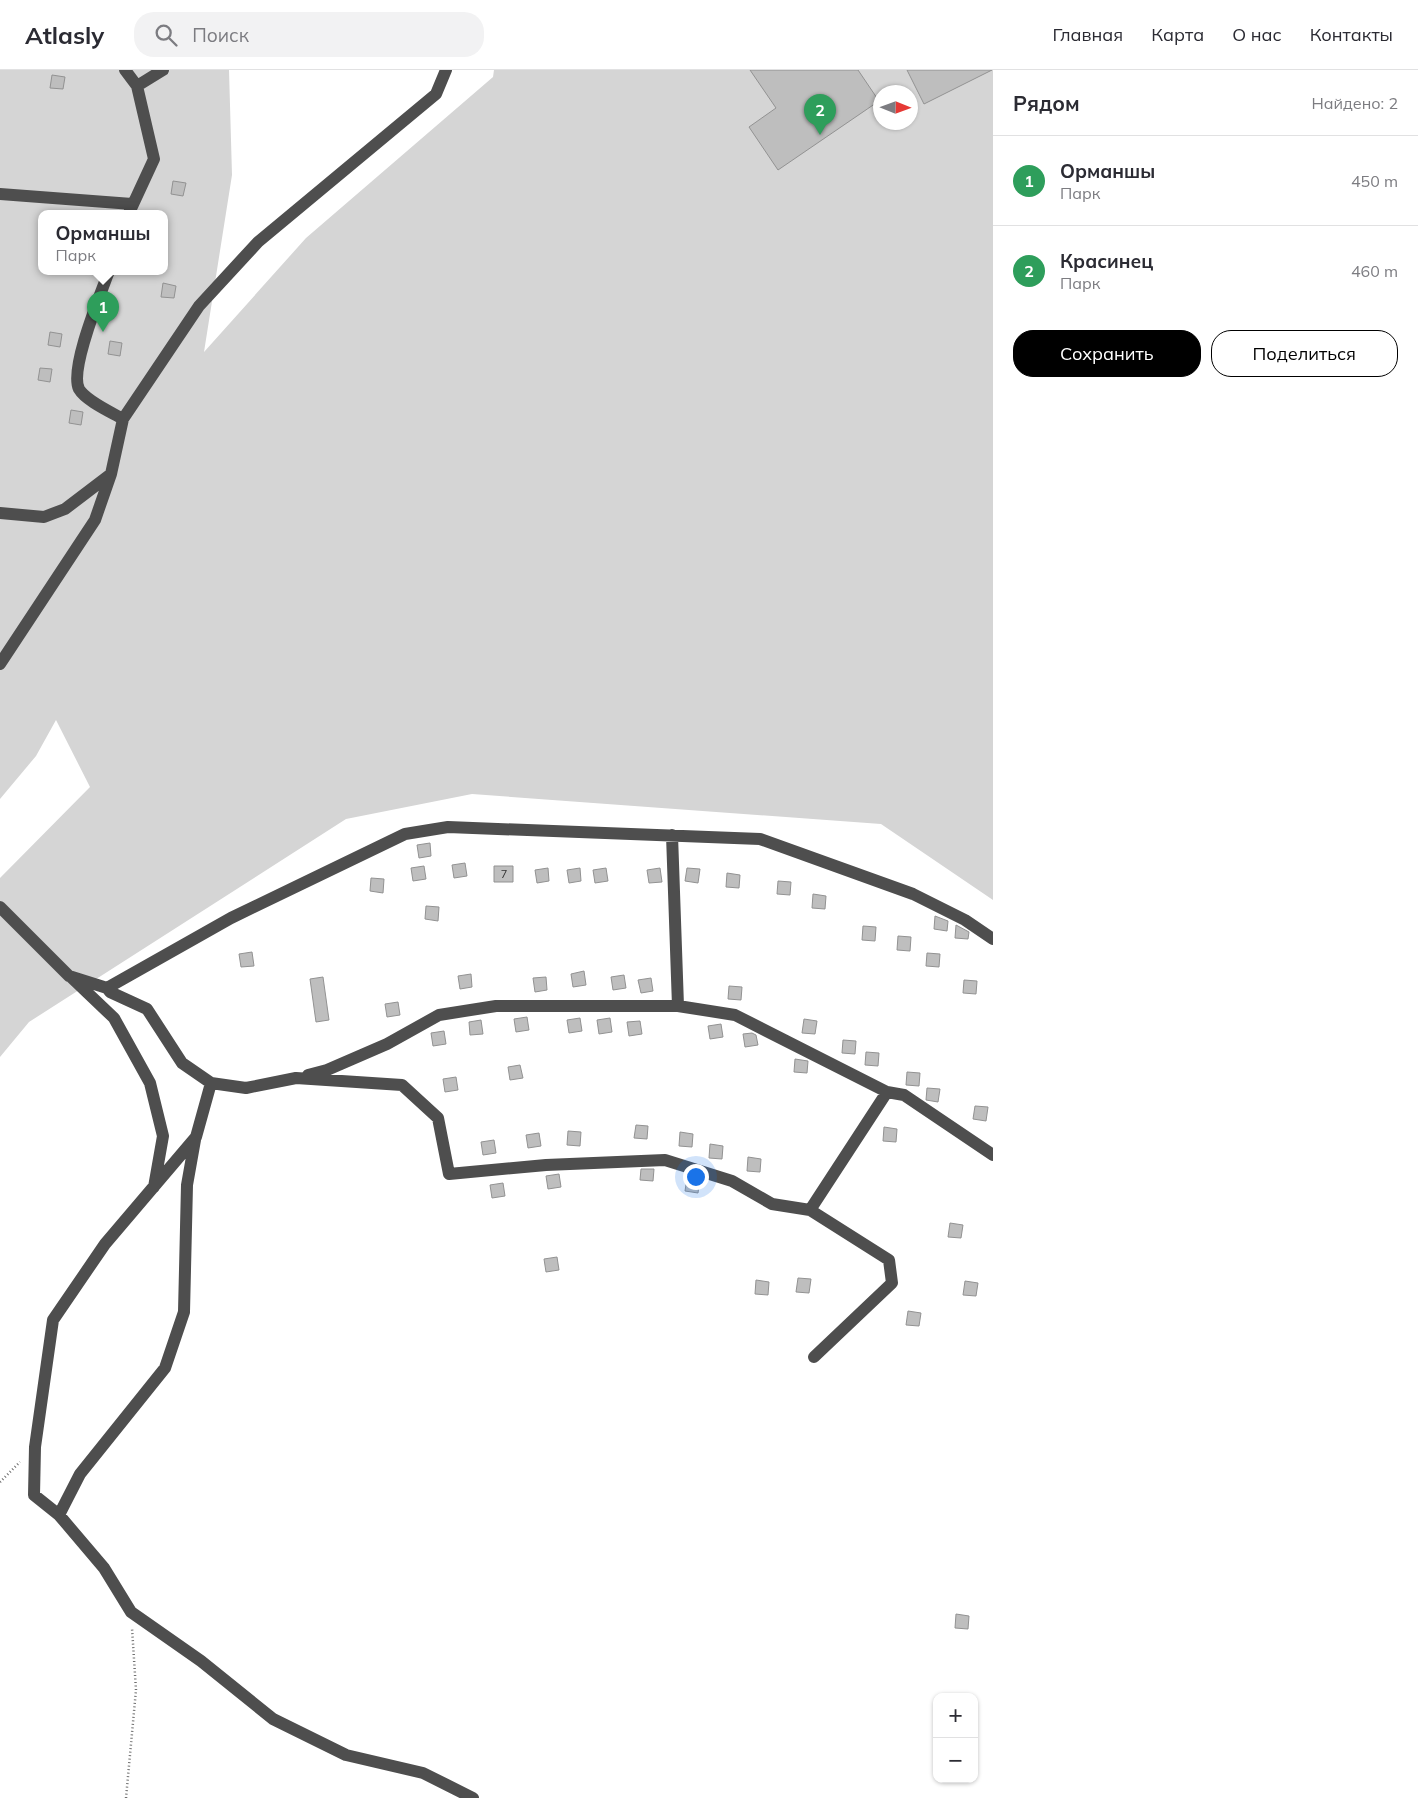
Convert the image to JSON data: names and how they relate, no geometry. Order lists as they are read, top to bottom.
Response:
{
  "house_numbers": ["7"],
  "north": "right",
  "page": {
    "header": "Atlasly",
    "search": "Поиск",
    "nav": [
      "Главная",
      "Карта",
      "О нас",
      "Контакты"
    ],
    "heading": ["Рядом", "Найдено: 2"],
    "pins": ["2", "1"],
    "list": [
      {
        "mark": "1",
        "name": "Орманшы",
        "note": "Парк",
        "value": "450 m"
      },
      {
        "mark": "2",
        "name": "Красинец",
        "note": "Парк",
        "value": "460 m"
      }
    ],
    "popup": ["Орманшы", "Парк"],
    "buttons": ["Сохранить", "Поделиться"],
    "map_buttons": ["+", "−"]
  }
}
